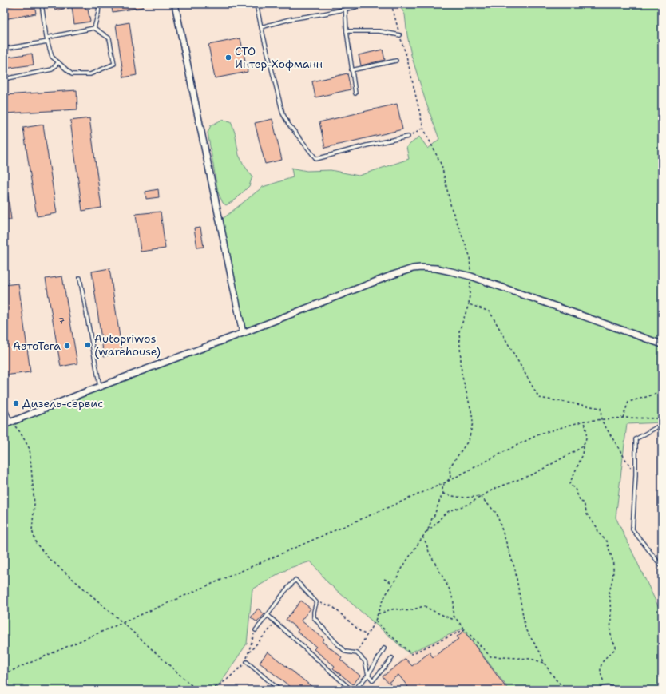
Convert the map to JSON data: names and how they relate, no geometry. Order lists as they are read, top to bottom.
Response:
{
  "places": [
    "СТО Интер-Хофманн",
    "Autopriwos (warehouse)",
    "АвтоТега",
    "Дизель-сервис"
  ],
  "house_numbers": ["7"]
}
